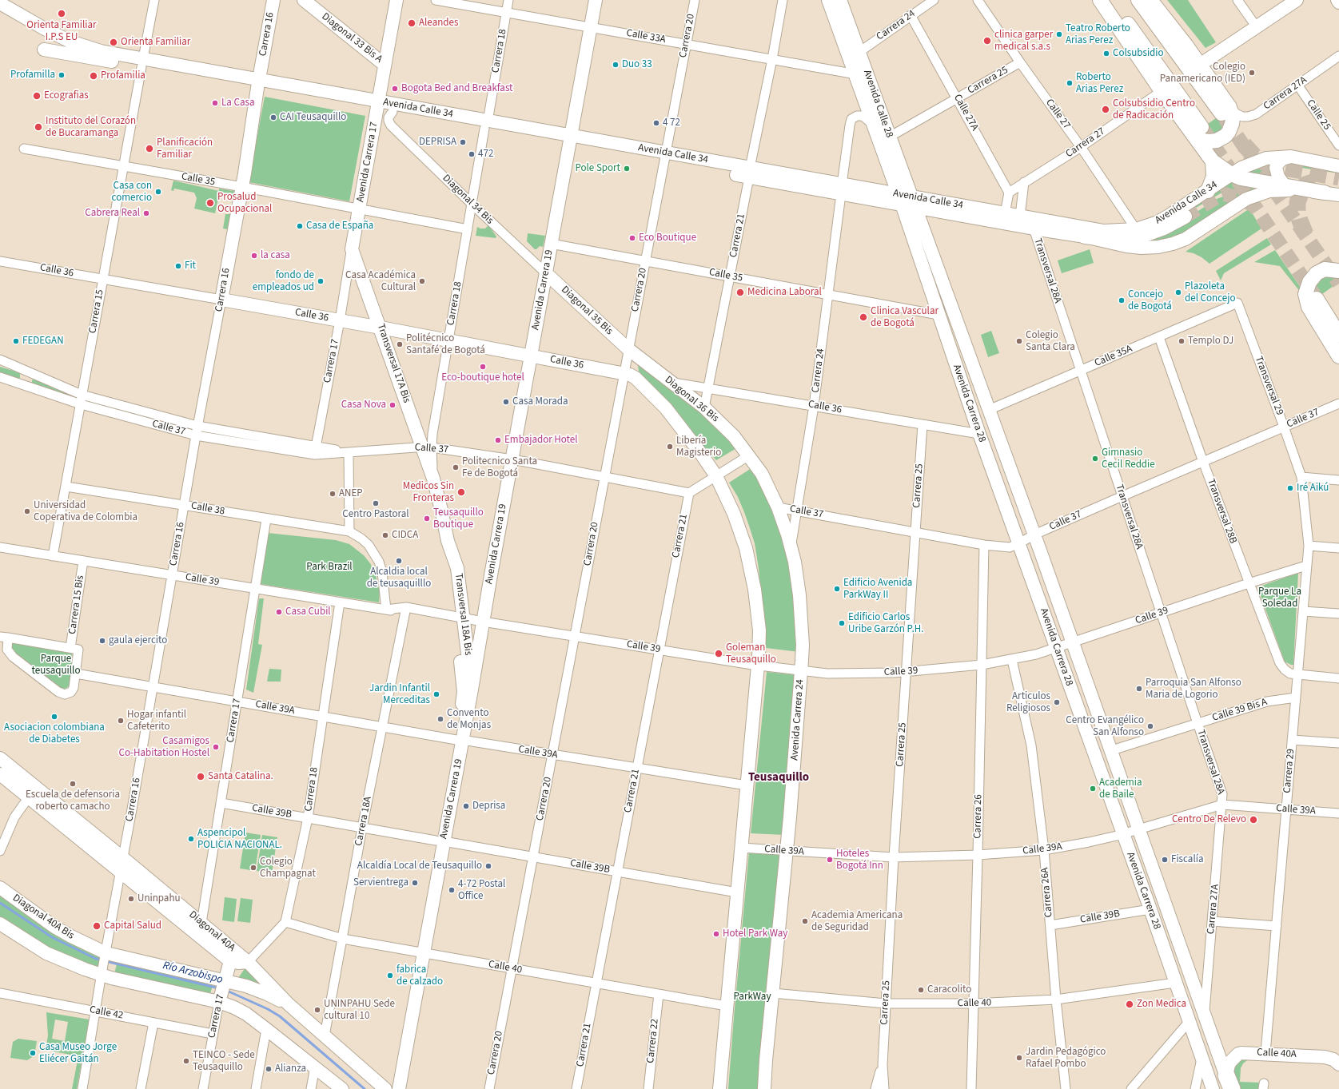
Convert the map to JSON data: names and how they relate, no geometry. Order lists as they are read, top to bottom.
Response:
{
  "streets": {
    "main road": [
      "Carrera 16",
      "Diagonal 33 Bis A",
      "Avenida Calle 28",
      "Avenida Calle 34",
      "Avenida Carrera 17",
      "Calle 36",
      "Avenida Carrera 19",
      "Diagonal 35 Bis",
      "Carrera 17",
      "Transversal 17A Bis",
      "Diagonal 36 Bis",
      "Avenida Carrera 28",
      "Transversal 18A Bis",
      "Avenida Carrera 24",
      "Diagonal 40A Bis",
      "Diagonal 40A",
      "Calle 40A"
    ],
    "street": [
      "Carrera 24",
      "Carrera 20",
      "Calle 33A",
      "Carrera 18",
      "Carrera 25",
      "Carrera 27A",
      "Calle 27A",
      "Calle 27",
      "Calle 25",
      "Carrera 27",
      "Calle 35",
      "Diagonal 34 Bis",
      "Carrera 21",
      "Transversal 28A",
      "Carrera 15",
      "Calle 35A",
      "Transversal 29",
      "Calle 37",
      "Calle 38",
      "Transversal 28B",
      "Calle 39",
      "Carrera 15 Bis",
      "Calle 39A",
      "Calle 39 Bis A",
      "Carrera 29",
      "Calle 39B",
      "Carrera 26",
      "Carrera 18A",
      "Carrera 26A",
      "Calle 40",
      "Calle 42",
      "Carrera 22"
    ]
  },
  "crossings": [
    ["Carrera 24", "Avenida Calle 28"],
    ["Carrera 24", "Avenida Calle 34"],
    ["Carrera 24", "Calle 27A"],
    ["Carrera 24", "Calle 35"],
    ["Carrera 24", "Calle 36"],
    ["Carrera 24", "Calle 37"],
    ["Carrera 24", "Avenida Carrera 24"],
    ["Carrera 16", "Avenida Calle 34"],
    ["Carrera 16", "Calle 35"],
    ["Carrera 16", "Calle 36"],
    ["Carrera 16", "Calle 37"],
    ["Carrera 16", "Calle 38"],
    ["Carrera 16", "Calle 39"],
    ["Carrera 16", "Calle 39A"],
    ["Carrera 16", "Diagonal 40A Bis"],
    ["Carrera 16", "Diagonal 40A"],
    ["Carrera 16", "Calle 42"],
    ["Carrera 20", "Calle 33A"],
    ["Carrera 20", "Avenida Calle 34"],
    ["Carrera 20", "Calle 35"],
    ["Carrera 20", "Calle 36"],
    ["Carrera 20", "Diagonal 35 Bis"],
    ["Carrera 20", "Diagonal 36 Bis"],
    ["Carrera 20", "Calle 37"],
    ["Carrera 20", "Calle 39"],
    ["Carrera 20", "Calle 39A"],
    ["Carrera 20", "Calle 39B"],
    ["Carrera 20", "Calle 40"],
    ["Calle 33A", "Carrera 18"],
    ["Calle 33A", "Avenida Calle 28"],
    ["Calle 33A", "Carrera 21"],
    ["Calle 33A", "Avenida Carrera 19"],
    ["Diagonal 33 Bis A", "Avenida Carrera 17"],
    ["Carrera 18", "Avenida Calle 34"],
    ["Carrera 18", "Calle 35"],
    ["Carrera 18", "Diagonal 34 Bis"],
    ["Carrera 18", "Calle 36"],
    ["Carrera 18", "Transversal 17A Bis"],
    ["Carrera 18", "Calle 37"],
    ["Carrera 18", "Calle 39"],
    ["Carrera 18", "Calle 39A"],
    ["Carrera 18", "Calle 39B"],
    ["Carrera 18", "Calle 40"],
    ["Carrera 25", "Avenida Calle 28"],
    ["Carrera 25", "Calle 27A"],
    ["Carrera 25", "Calle 27"],
    ["Carrera 25", "Calle 36"],
    ["Carrera 25", "Calle 37"],
    ["Carrera 25", "Calle 39"],
    ["Carrera 25", "Calle 39A"],
    ["Carrera 25", "Calle 40"],
    ["Carrera 27A", "Calle 25"],
    ["Carrera 27A", "Transversal 28A"],
    ["Carrera 27A", "Avenida Carrera 28"],
    ["Carrera 27A", "Calle 39A"],
    ["Avenida Calle 28", "Avenida Calle 34"],
    ["Avenida Calle 28", "Avenida Carrera 28"],
    ["Avenida Calle 34", "Calle 27"],
    ["Avenida Calle 34", "Avenida Carrera 17"],
    ["Avenida Calle 34", "Carrera 21"],
    ["Avenida Calle 34", "Transversal 28A"],
    ["Avenida Calle 34", "Avenida Carrera 19"],
    ["Avenida Calle 34", "Carrera 15"],
    ["Avenida Calle 34", "Avenida Carrera 28"],
    ["Calle 27A", "Carrera 27"],
    ["Calle 27", "Carrera 27"],
    ["Avenida Carrera 17", "Calle 35"],
    ["Avenida Carrera 17", "Carrera 17"],
    ["Avenida Carrera 17", "Transversal 17A Bis"],
    ["Calle 35", "Carrera 21"],
    ["Calle 35", "Avenida Carrera 19"],
    ["Calle 35", "Carrera 15"],
    ["Calle 35", "Avenida Carrera 28"],
    ["Diagonal 34 Bis", "Avenida Carrera 19"],
    ["Diagonal 34 Bis", "Diagonal 35 Bis"],
    ["Carrera 21", "Calle 36"],
    ["Carrera 21", "Diagonal 36 Bis"],
    ["Carrera 21", "Calle 37"],
    ["Carrera 21", "Calle 39"],
    ["Carrera 21", "Calle 39A"],
    ["Carrera 21", "Calle 39B"],
    ["Carrera 21", "Calle 40"],
    ["Calle 36", "Avenida Carrera 19"],
    ["Calle 36", "Carrera 15"],
    ["Calle 36", "Carrera 17"],
    ["Calle 36", "Transversal 17A Bis"],
    ["Calle 36", "Diagonal 36 Bis"],
    ["Calle 36", "Avenida Carrera 28"],
    ["Transversal 28A", "Calle 35A"],
    ["Transversal 28A", "Calle 37"],
    ["Transversal 28A", "Calle 39"],
    ["Transversal 28A", "Calle 39A"],
    ["Transversal 28A", "Calle 39 Bis A"],
    ["Avenida Carrera 19", "Diagonal 35 Bis"],
    ["Avenida Carrera 19", "Calle 37"],
    ["Avenida Carrera 19", "Calle 39"],
    ["Avenida Carrera 19", "Transversal 18A Bis"],
    ["Avenida Carrera 19", "Calle 39A"],
    ["Avenida Carrera 19", "Calle 39B"],
    ["Avenida Carrera 19", "Calle 40"],
    ["Diagonal 35 Bis", "Diagonal 36 Bis"],
    ["Carrera 15", "Calle 37"],
    ["Carrera 15", "Calle 38"],
    ["Carrera 15", "Calle 39"],
    ["Calle 35A", "Transversal 29"],
    ["Calle 35A", "Avenida Carrera 28"],
    ["Calle 35A", "Transversal 28B"],
    ["Carrera 17", "Transversal 17A Bis"],
    ["Carrera 17", "Calle 37"],
    ["Carrera 17", "Calle 38"],
    ["Carrera 17", "Calle 39"],
    ["Carrera 17", "Calle 39A"],
    ["Carrera 17", "Calle 39B"],
    ["Carrera 17", "Diagonal 40A Bis"],
    ["Carrera 17", "Diagonal 40A"],
    ["Carrera 17", "Calle 42"],
    ["Transversal 17A Bis", "Calle 37"],
    ["Transversal 17A Bis", "Transversal 18A Bis"],
    ["Transversal 29", "Calle 37"],
    ["Transversal 29", "Carrera 29"],
    ["Diagonal 36 Bis", "Avenida Carrera 24"],
    ["Avenida Carrera 28", "Calle 37"],
    ["Avenida Carrera 28", "Calle 39"],
    ["Avenida Carrera 28", "Calle 39A"],
    ["Avenida Carrera 28", "Calle 39 Bis A"],
    ["Avenida Carrera 28", "Calle 39B"],
    ["Avenida Carrera 28", "Calle 40"],
    ["Avenida Carrera 28", "Calle 40A"],
    ["Calle 37", "Transversal 28B"],
    ["Calle 37", "Avenida Carrera 24"],
    ["Calle 37", "Carrera 26"],
    ["Transversal 28B", "Calle 39"],
    ["Transversal 28B", "Carrera 29"],
    ["Calle 39", "Carrera 15 Bis"],
    ["Calle 39", "Transversal 18A Bis"],
    ["Calle 39", "Avenida Carrera 24"],
    ["Calle 39", "Carrera 29"],
    ["Calle 39", "Carrera 26"],
    ["Calle 39", "Carrera 18A"],
    ["Calle 39", "Carrera 26A"],
    ["Calle 39A", "Avenida Carrera 24"],
    ["Calle 39A", "Carrera 29"],
    ["Calle 39A", "Carrera 26"],
    ["Calle 39A", "Carrera 18A"],
    ["Calle 39A", "Carrera 26A"],
    ["Calle 39 Bis A", "Carrera 29"],
    ["Avenida Carrera 24", "Calle 40"],
    ["Carrera 29", "Calle 40A"],
    ["Calle 39B", "Carrera 18A"],
    ["Calle 39B", "Carrera 26A"],
    ["Carrera 26", "Calle 40"],
    ["Carrera 18A", "Diagonal 40A"],
    ["Carrera 18A", "Calle 40"],
    ["Carrera 26A", "Calle 40"],
    ["Diagonal 40A Bis", "Diagonal 40A"],
    ["Calle 40", "Carrera 22"]
  ],
  "districts": ["Teusaquillo"],
  "water": ["Río Arzobispo"],
  "parks": [
    "Park Brazil",
    "Parque La Soledad",
    "Parque teusaquillo",
    "ParkWay"
  ],
  "places": [
    "Orienta Familiar I.P.S EU",
    "Aleandes",
    "Teatro Roberto Arias Perez",
    "clinica garper medical s.a.s",
    "Orienta Familiar",
    "Colsubsidio",
    "Duo 33",
    "Colegio Panamericano (IED)",
    "Profamilla",
    "Profamilia",
    "Roberto Arias Perez",
    "Bogota Bed and Breakfast",
    "Ecografias",
    "La Casa",
    "Colsubsidio Centro de Radicación",
    "CAI Teusaquillo",
    "4 72",
    "Instituto del Corazón de Bucaramanga",
    "DEPRISA",
    "Planificación Familiar",
    "472",
    "Pole Sport",
    "Casa con comercio",
    "Prosalud Ocupacional",
    "Cabrera Real",
    "Casa de España",
    "Eco Boutique",
    "la casa",
    "Fit",
    "fondo de empleados ud",
    "Casa Académica Cultural",
    "Medicina Laboral",
    "Plazoleta del Concejo",
    "Concejo de Bogotá",
    "Clinica Vascular de Bogotá",
    "FEDEGAN",
    "Colegio Santa Clara",
    "Templo DJ",
    "Politécnico Santafé de Bogotá",
    "Eco-boutique hotel",
    "Casa Morada",
    "Casa Nova",
    "Embajador Hotel",
    "Libería Magisterio",
    "Gimnasio Cecil Reddie",
    "Politecnico Santa Fe de Bogotá",
    "Iré Aikú",
    "Medicos Sin Fronteras",
    "ANEP",
    "Centro Pastoral",
    "Universidad Coperativa de Colombia",
    "Teusaquillo Boutique",
    "CIDCA",
    "Alcaldia local de teusaquilllo",
    "Edificio Avenida ParkWay II",
    "Casa Cubil",
    "Edificio Carlos Uribe Garzón P.H.",
    "gaula ejercito",
    "Goleman Teusaquillo",
    "Parroquia San Alfonso Maria de Logorio",
    "Jardin Infantil Merceditas",
    "Articulos Religiosos",
    "Asociacion colombiana de Diabetes",
    "Convento de Monjas",
    "Hogar infantil Cafeterito",
    "Centro Evangélico San Alfonso",
    "Casamigos Co-Habitation Hostel",
    "Santa Catalina.",
    "Escuela de defensoria roberto camacho",
    "Academia de Baile",
    "Deprisa",
    "Centro De Relevo",
    "Aspencipol POLICIA NACIONAL.",
    "Hoteles Bogotá Inn",
    "Fiscalía",
    "Alcaldía Local de Teusaquillo",
    "Colegio Champagnat",
    "Servientrega",
    "4-72 Postal Office",
    "Uninpahu",
    "Academia Americana de Seguridad",
    "Capital Salud",
    "Hotel Park Way",
    "fabrica de calzado",
    "Caracolito",
    "Zon Medica",
    "UNINPAHU Sede cultural 10",
    "Casa Museo Jorge Eliécer Gaitán",
    "Jardin Pedagógico Rafael Pombo",
    "TEINCO - Sede Teusaquillo",
    "Alianza"
  ]
}
